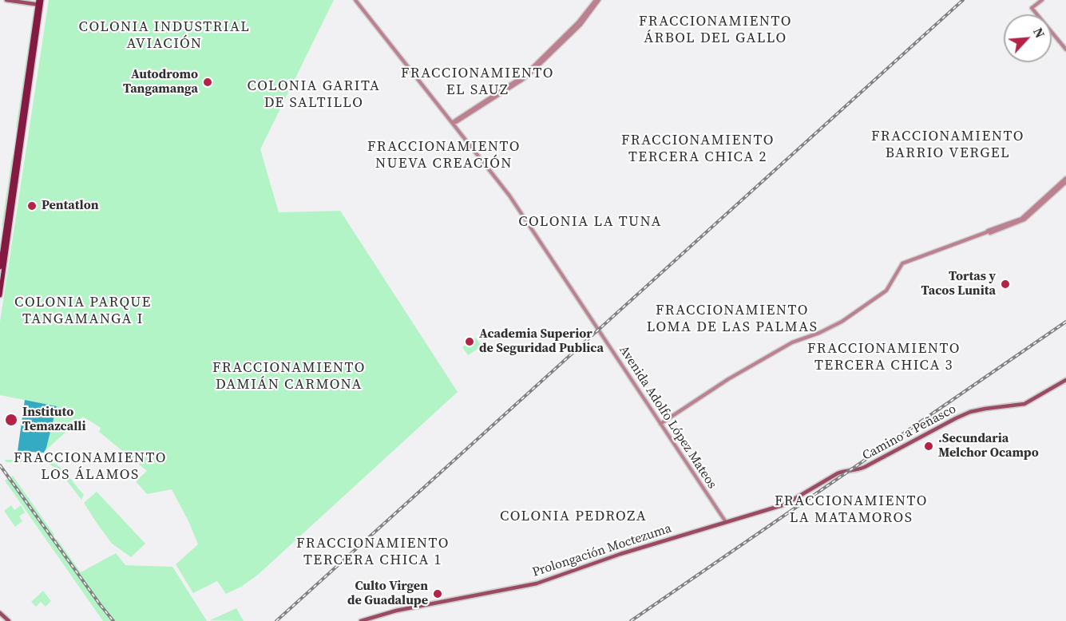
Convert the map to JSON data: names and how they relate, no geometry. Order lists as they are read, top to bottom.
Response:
{
  "streets": {
    "main road": ["Camino a Peñasco", "Prolongación Moctezuma"],
    "street": ["Avenida Adolfo López Mateos"]
  },
  "crossings": [
    ["Avenida Adolfo López Mateos", "Prolongación Moctezuma"],
    ["Camino a Peñasco", "Prolongación Moctezuma"]
  ],
  "districts": [
    "FRACCIONAMIENTO ÁRBOL DEL GALLO",
    "COLONIA INDUSTRIAL AVIACIÓN",
    "FRACCIONAMIENTO EL SAUZ",
    "COLONIA GARITA DE SALTILLO",
    "FRACCIONAMIENTO BARRIO VERGEL",
    "FRACCIONAMIENTO TERCERA CHICA 2",
    "FRACCIONAMIENTO NUEVA CREACIÓN",
    "COLONIA LA TUNA",
    "COLONIA PARQUE TANGAMANGA I",
    "FRACCIONAMIENTO LOMA DE LAS PALMAS",
    "FRACCIONAMIENTO TERCERA CHICA 3",
    "FRACCIONAMIENTO DAMIÁN CARMONA",
    "FRACCIONAMIENTO LOS ÁLAMOS",
    "FRACCIONAMIENTO LA MATAMOROS",
    "COLONIA PEDROZA",
    "FRACCIONAMIENTO TERCERA CHICA 1"
  ],
  "places": [
    "Autodromo Tangamanga",
    "Pentatlon",
    "Tortas y Tacos Lunita",
    "Academia Superior de Seguridad Publica",
    "Instituto Temazcalli",
    ".Secundaria Melchor Ocampo",
    "Culto Virgen de Guadalupe"
  ],
  "north": "top right"
}
